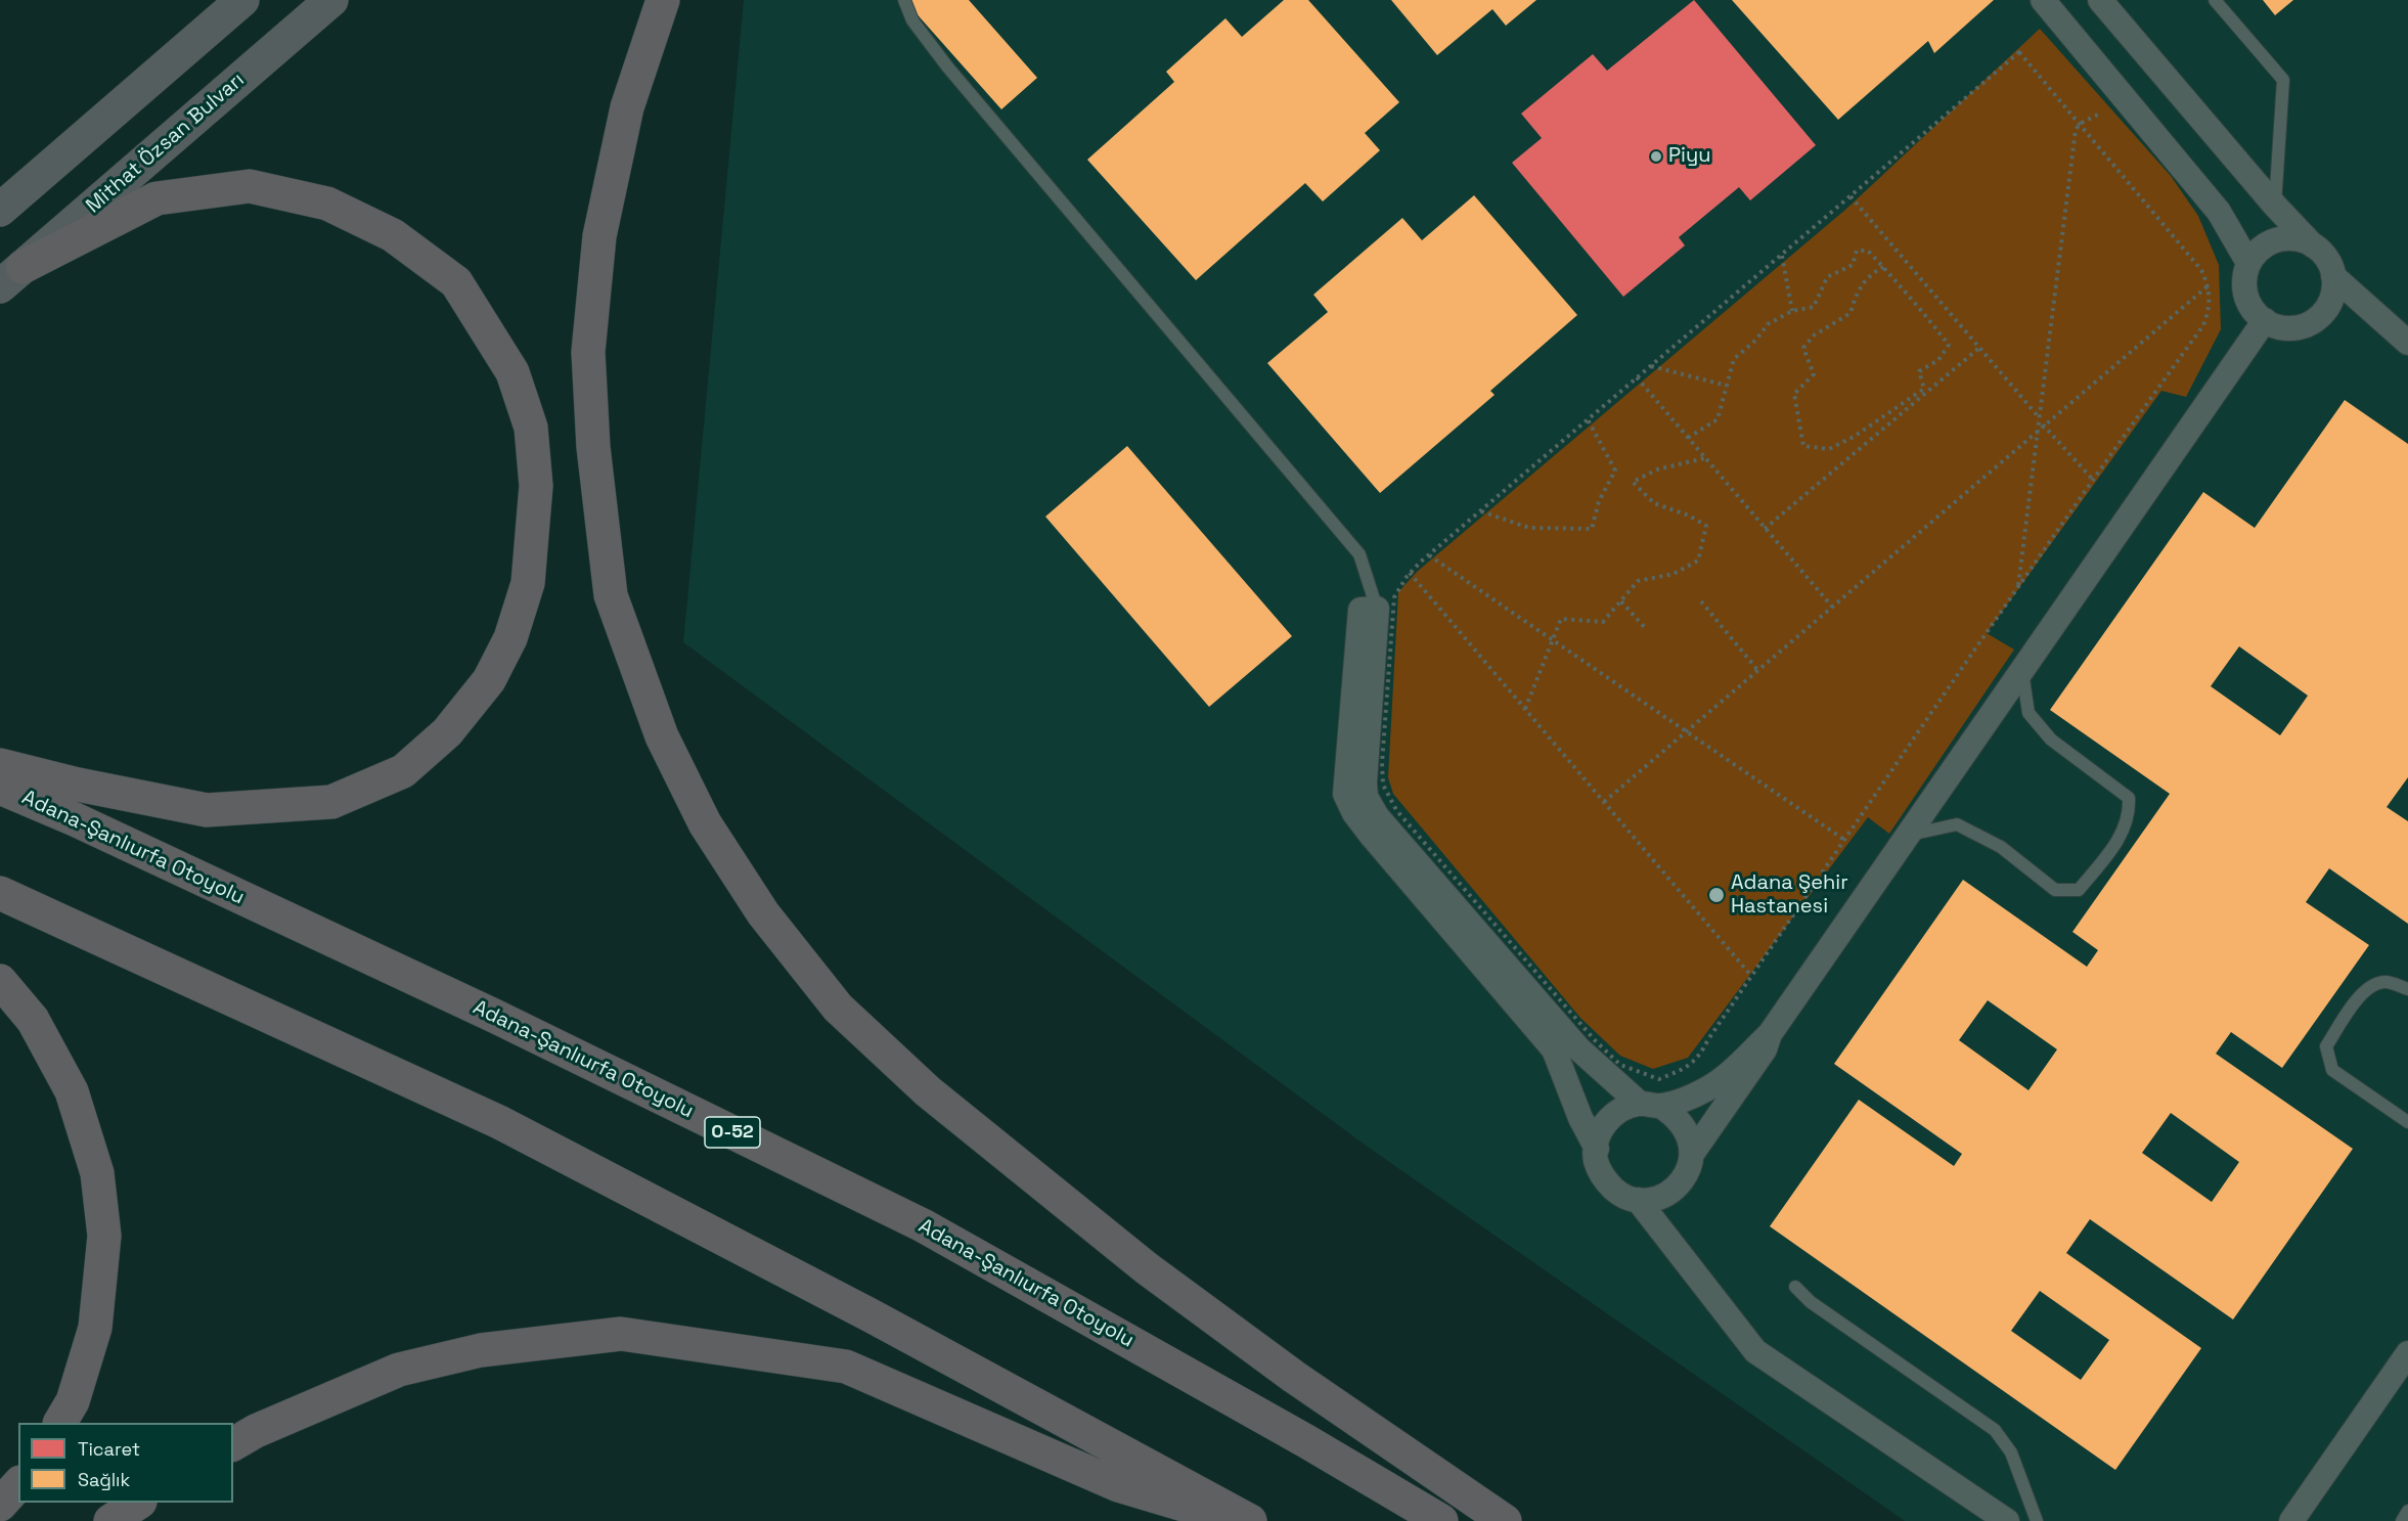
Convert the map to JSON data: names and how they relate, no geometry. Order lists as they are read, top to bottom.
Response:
{
  "streets": {
    "highway": ["Adana-Şanlıurfa Otoyolu", "O-52"],
    "main road": ["Mithat Özsan Bulvarı"]
  },
  "places": ["Piyu", "Adana Şehir Hastanesi"],
  "legend": ["Ticaret", "Sağlık"]
}
